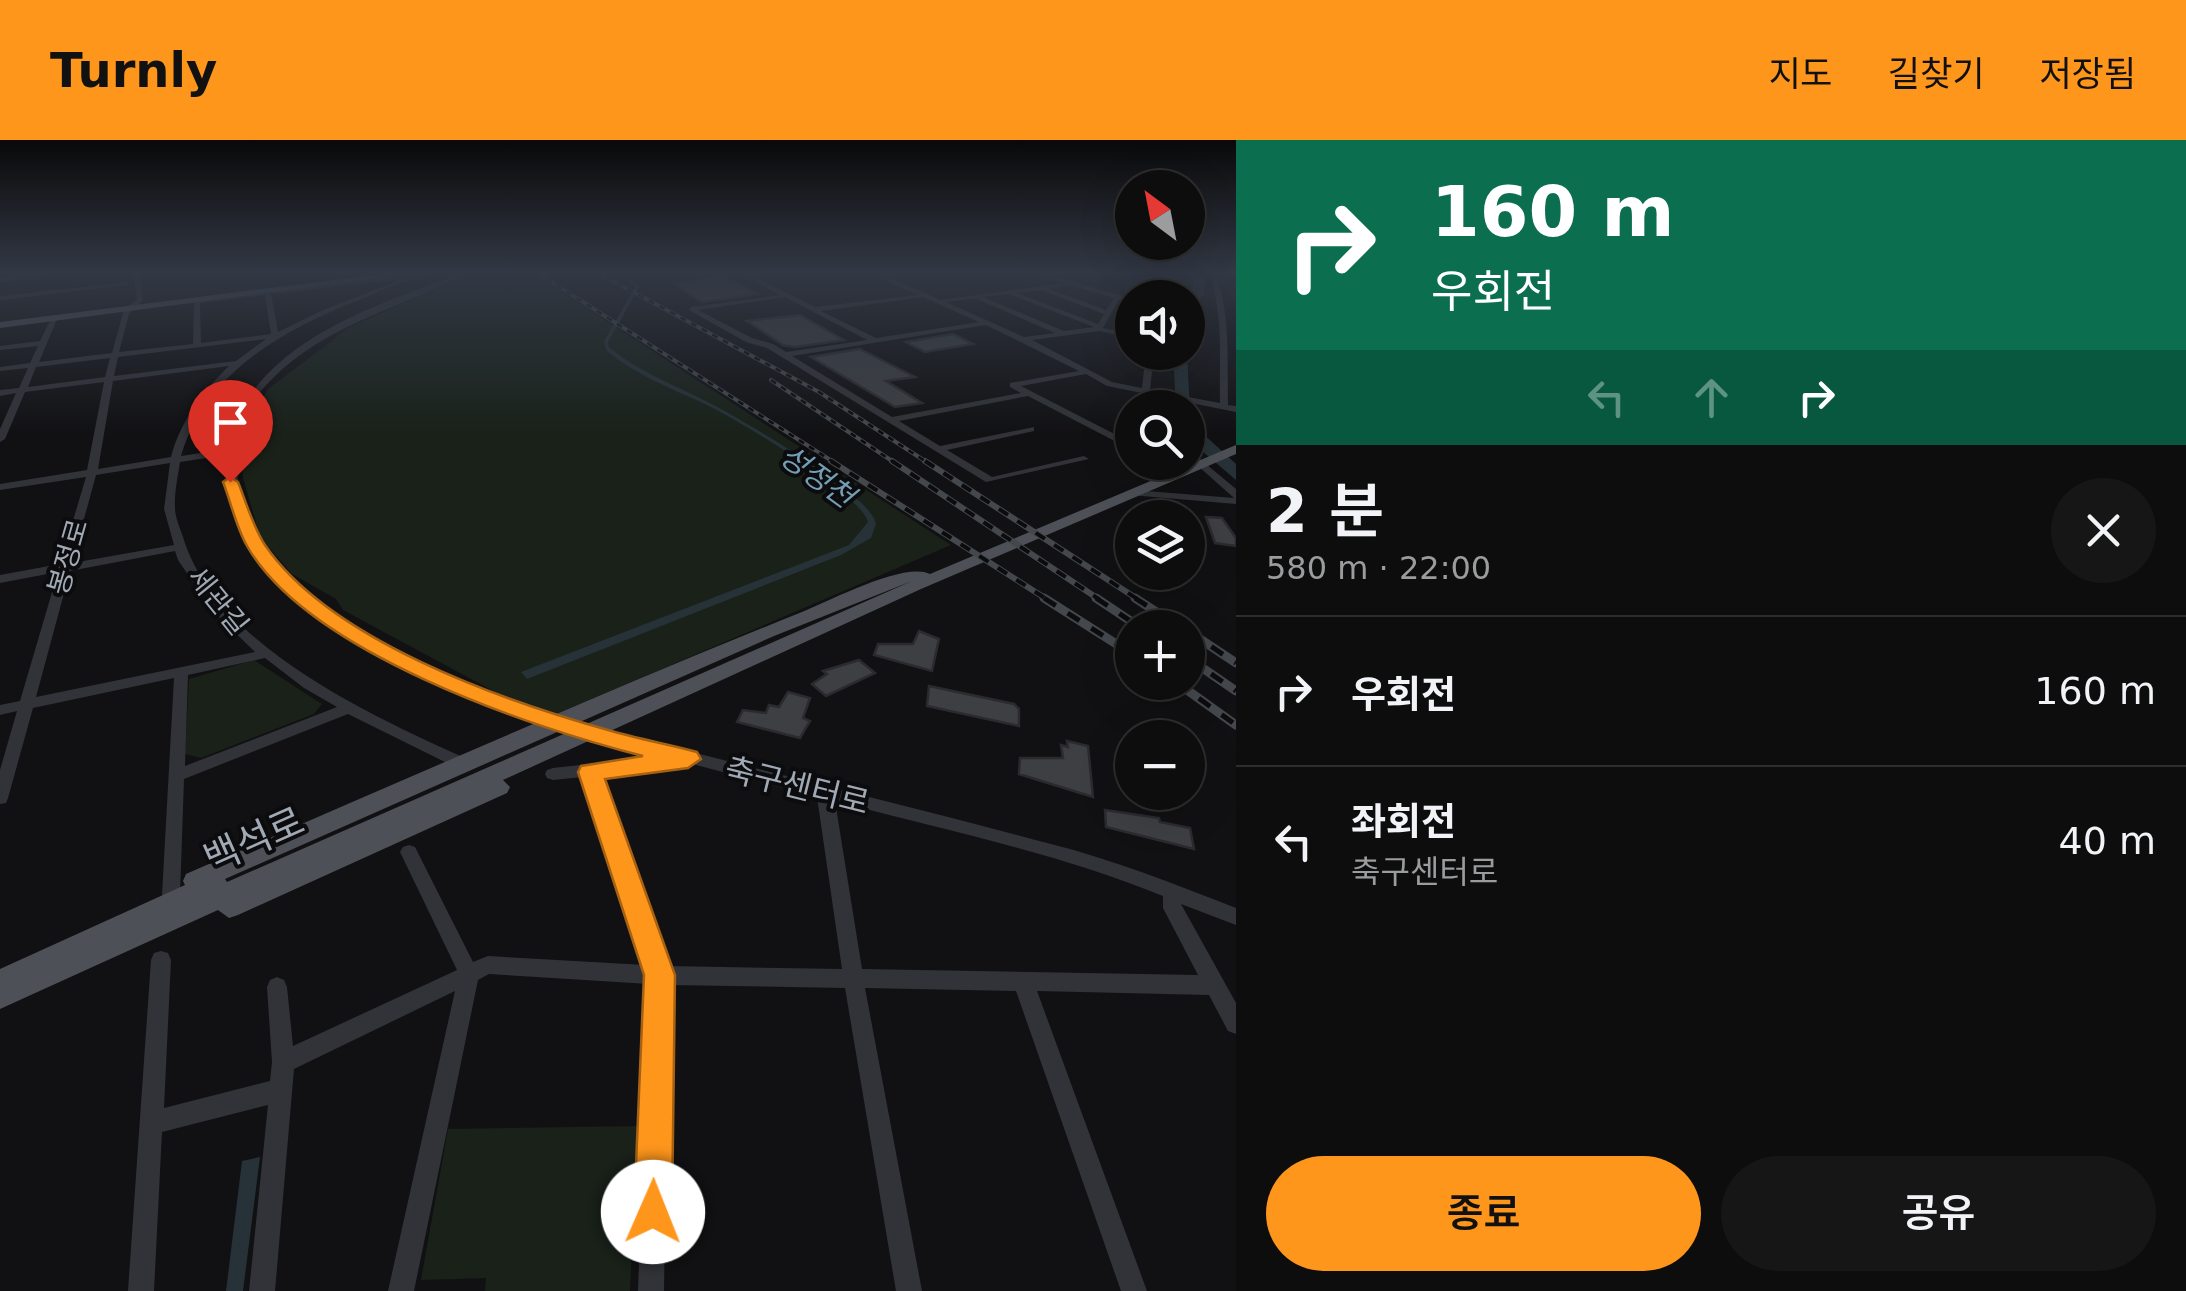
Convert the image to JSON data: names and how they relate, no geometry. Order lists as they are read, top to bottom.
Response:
{
  "streets": {
    "main road": ["백석로"],
    "street": ["봉정로", "세관길", "축구센터로"]
  },
  "water": ["성정천"],
  "north": "top left",
  "page": {
    "header": "Turnly",
    "nav": ["지도", "길찾기", "저장됨"],
    "turn": ["160 m", "우회전"],
    "map_buttons": ["+", "−"],
    "heading": ["2 분", "580 m · 22:00"],
    "list": [
      {
        "name": "우회전",
        "value": "160 m"
      },
      {
        "name": "좌회전",
        "note": "축구센터로",
        "value": "40 m"
      }
    ],
    "buttons": ["종료", "공유"]
  }
}
